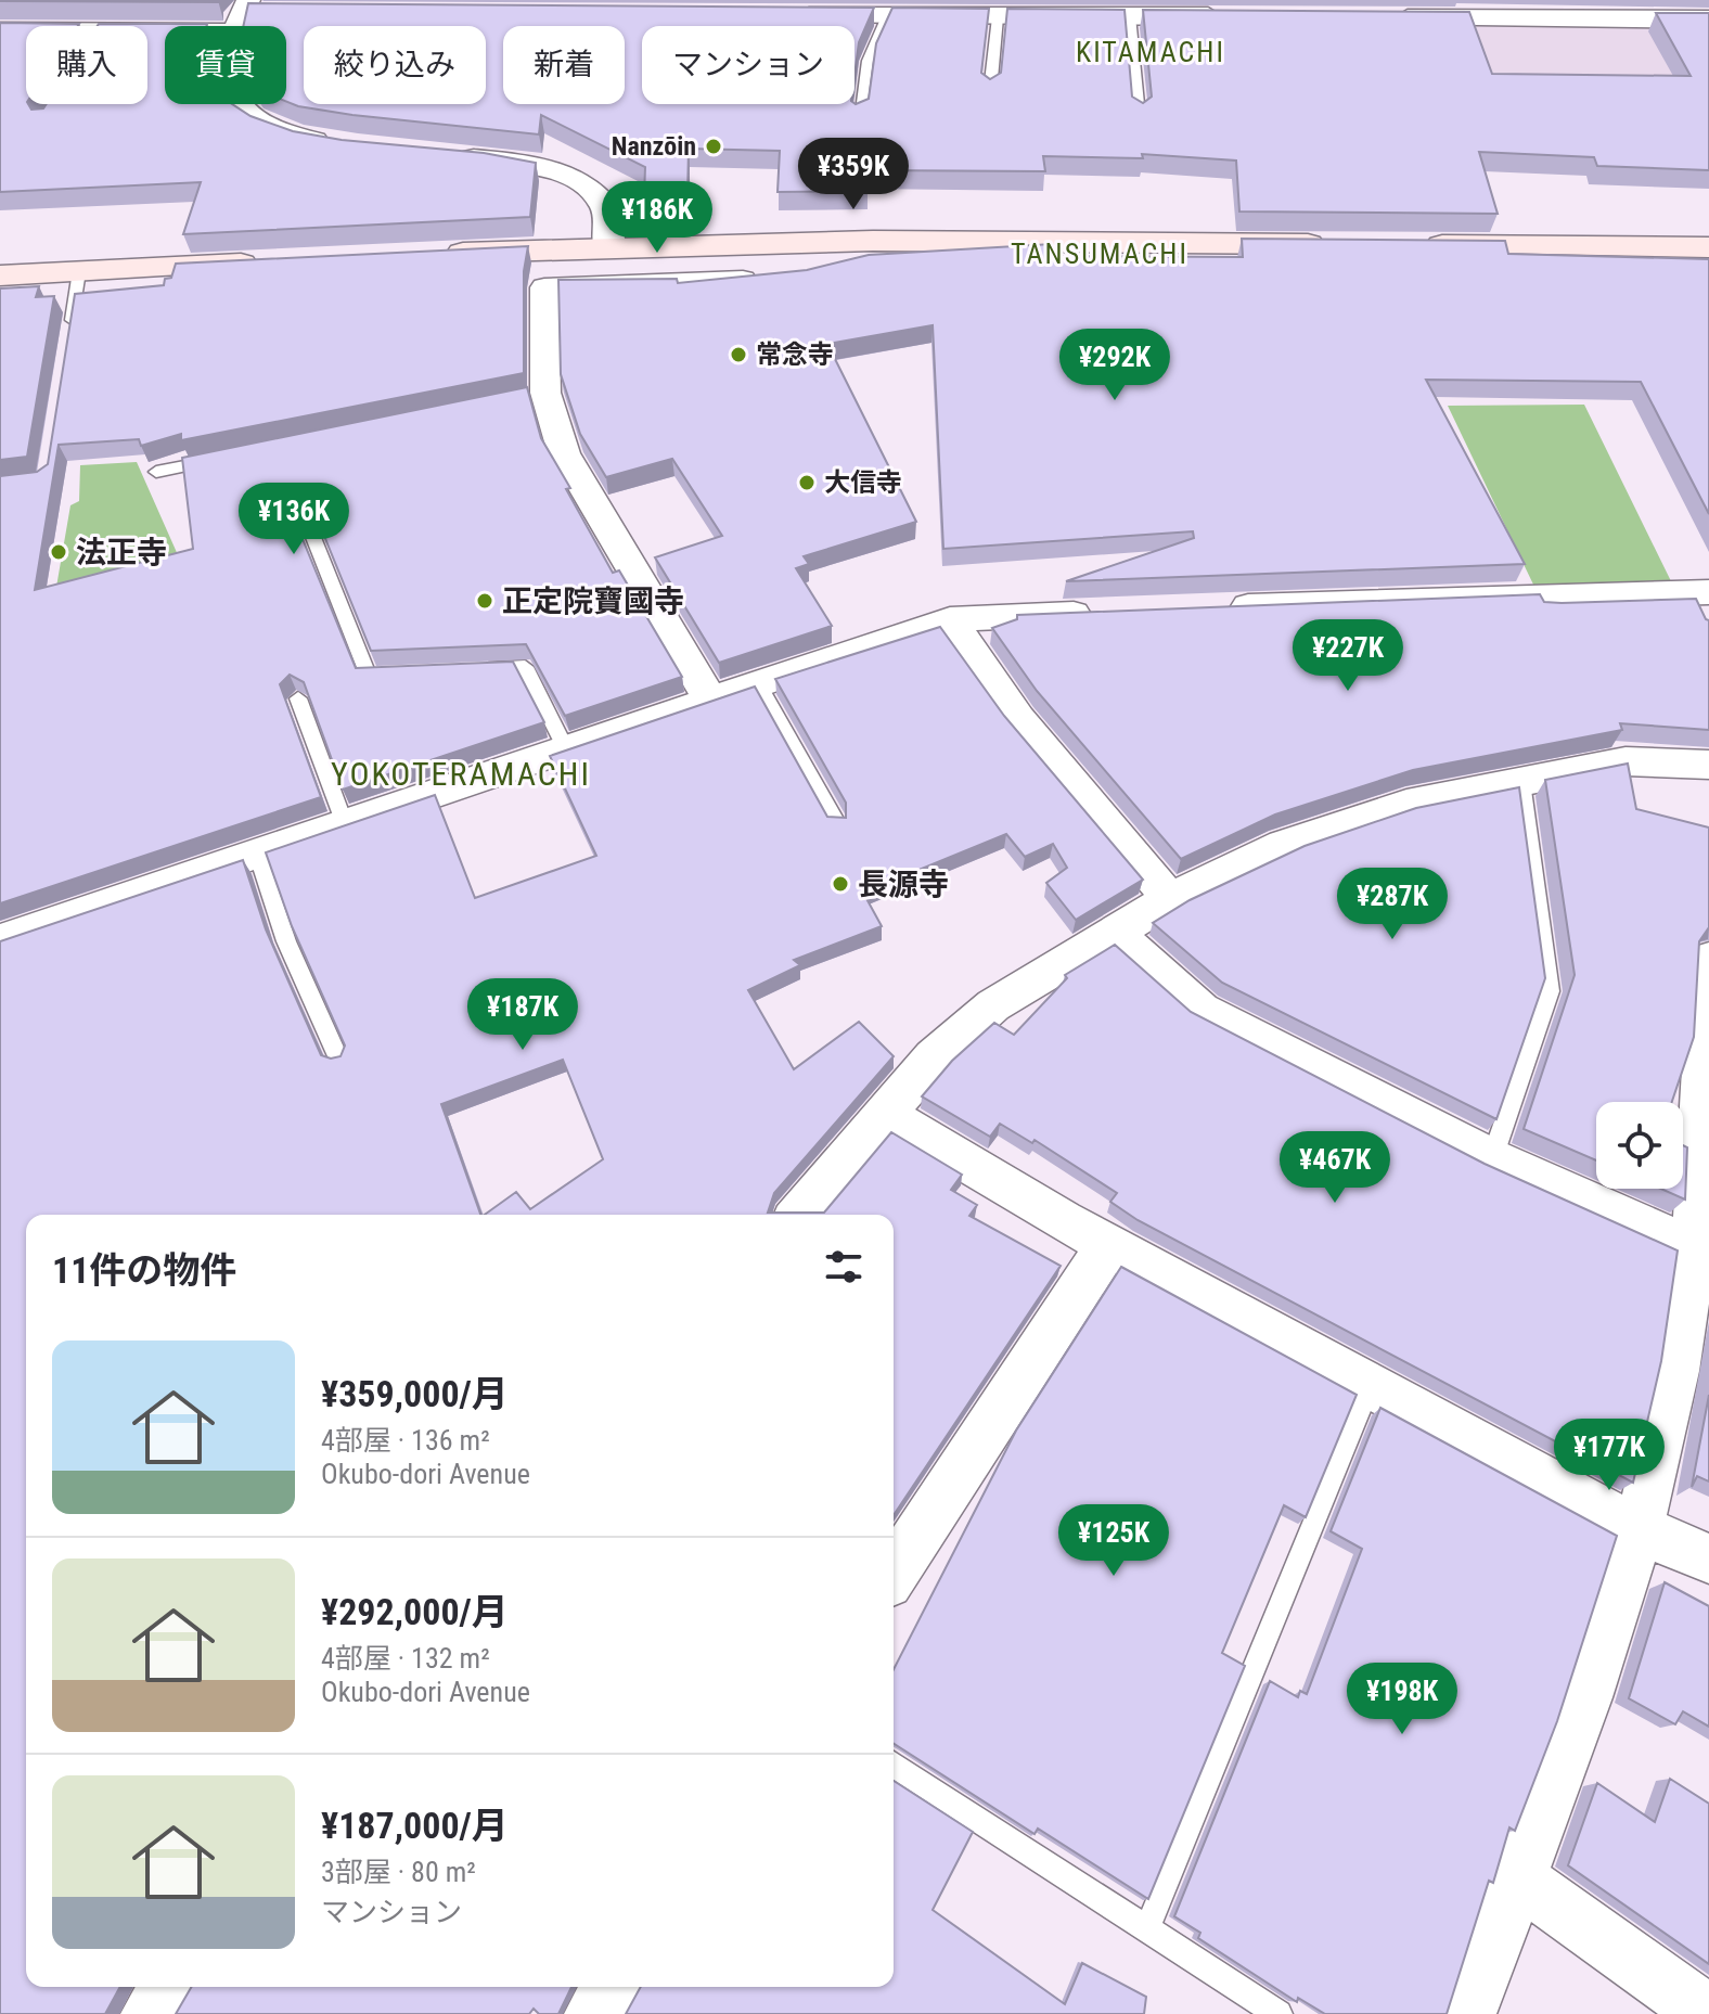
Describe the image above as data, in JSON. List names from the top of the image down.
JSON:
{
  "districts": ["KITAMACHI", "TANSUMACHI", "YOKOTERAMACHI"],
  "places": [
    "Nanzōin",
    "常念寺",
    "大信寺",
    "法正寺",
    "正定院寶國寺",
    "長源寺"
  ],
  "page": {
    "chip": [
      "購入",
      "賃貸",
      "絞り込み",
      "新着",
      "マンション"
    ],
    "price": [
      "¥359K",
      "¥186K",
      "¥292K",
      "¥136K",
      "¥227K",
      "¥287K",
      "¥187K",
      "¥467K",
      "¥177K",
      "¥125K",
      "¥198K"
    ],
    "heading": "11件の物件",
    "list": [
      {
        "name": "¥359,000/月",
        "note": "4部屋 · 136 m² · Okubo-dori Avenue"
      },
      {
        "name": "¥292,000/月",
        "note": "4部屋 · 132 m² · Okubo-dori Avenue"
      },
      {
        "name": "¥187,000/月",
        "note": "3部屋 · 80 m² · マンション"
      }
    ]
  }
}
